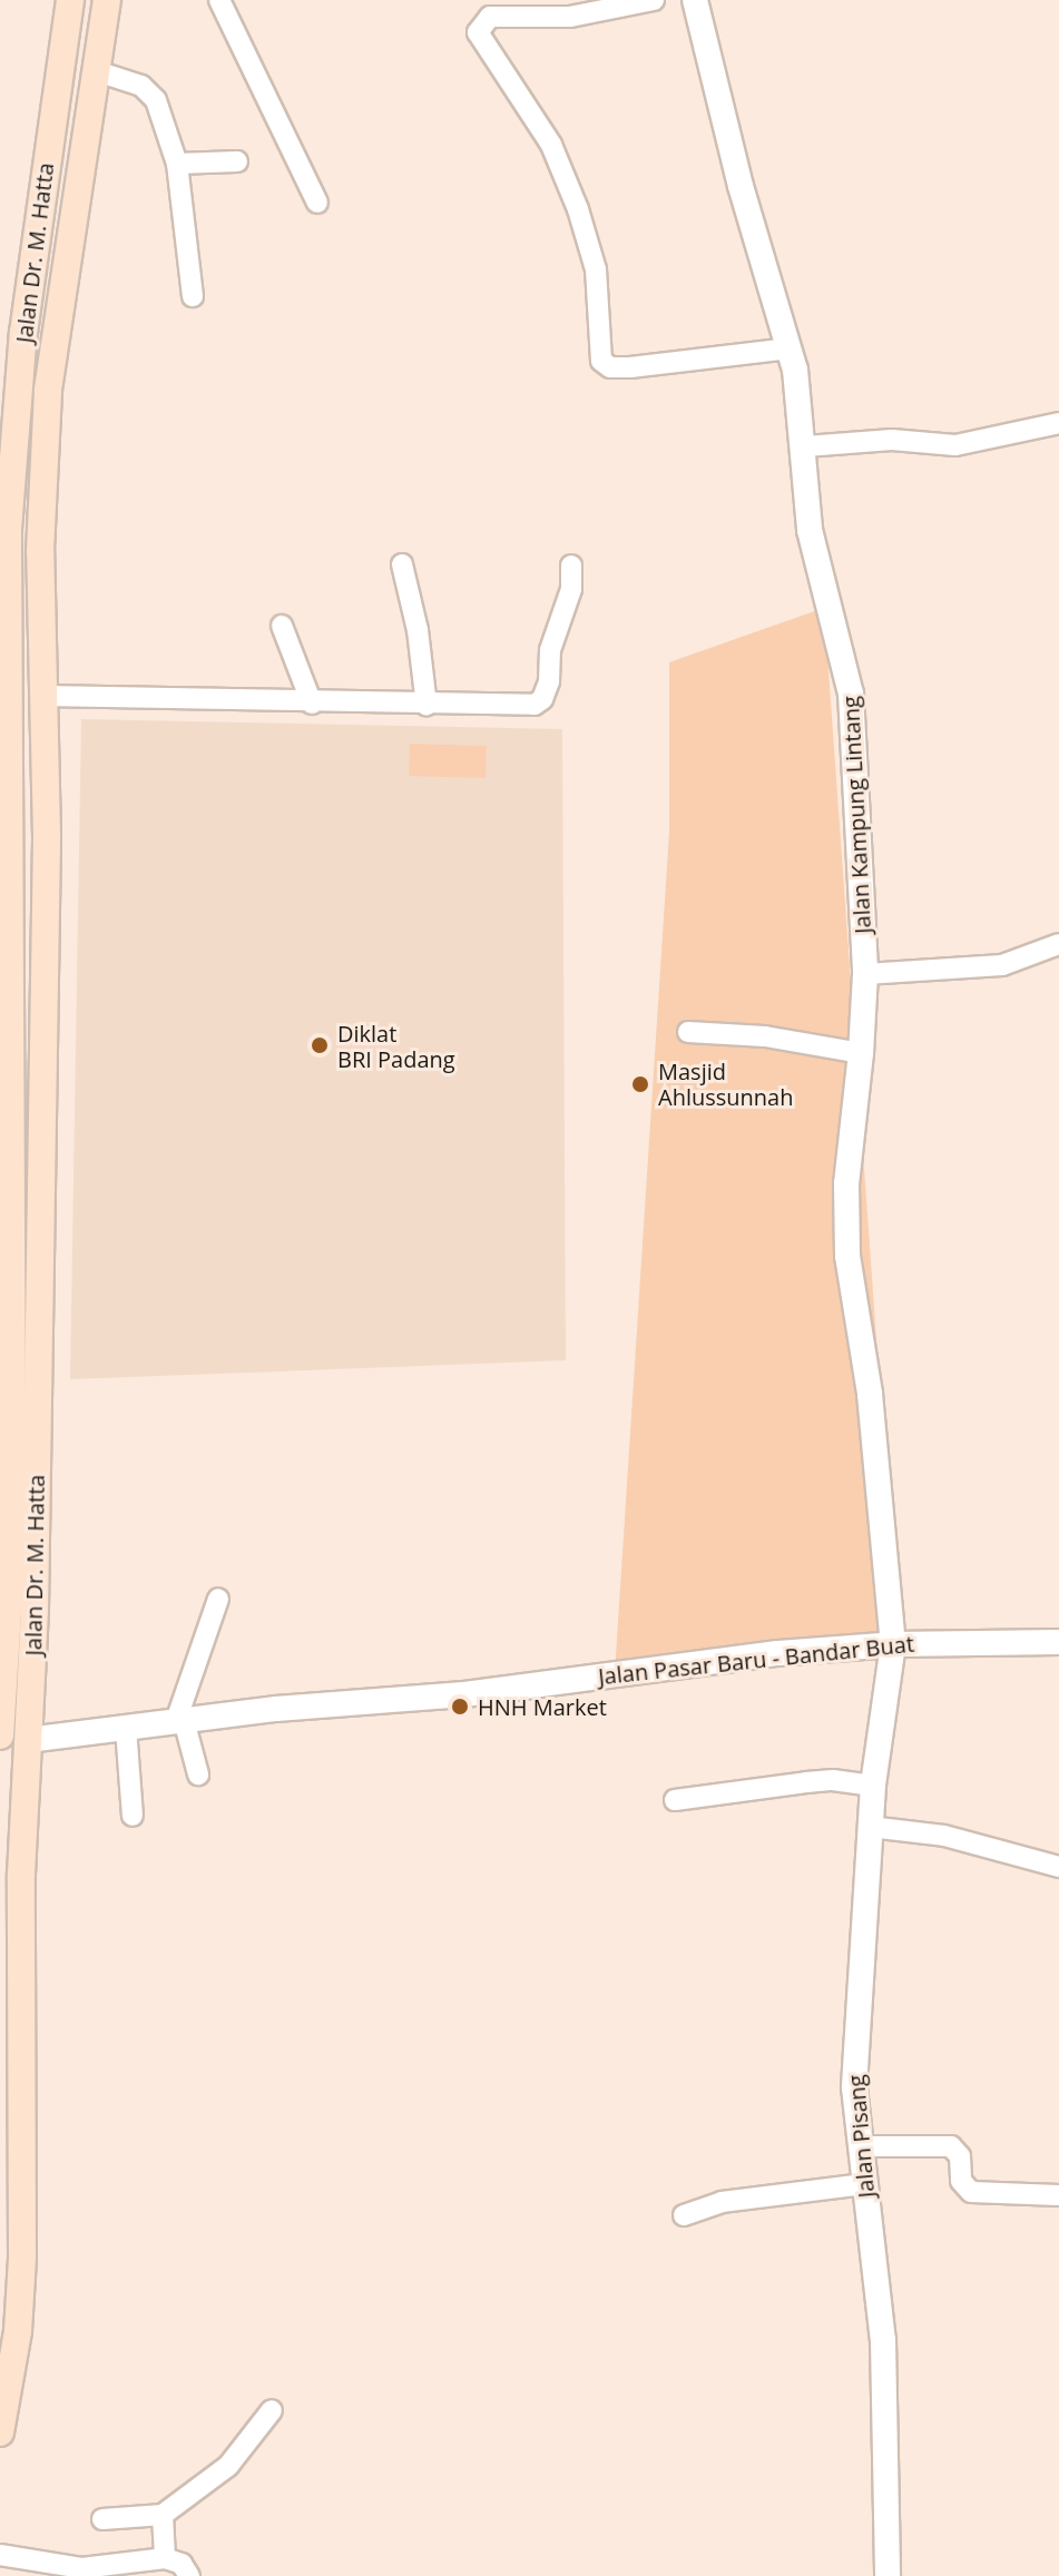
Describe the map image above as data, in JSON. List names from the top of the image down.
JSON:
{
  "streets": {
    "main road": ["Jalan Dr. M. Hatta"],
    "street": ["Jalan Kampung Lintang", "Jalan Pasar Baru - Bandar Buat", "Jalan Pisang"]
  },
  "crossings": [
    ["Jalan Dr. M. Hatta", "Jalan Pasar Baru - Bandar Buat"],
    ["Jalan Kampung Lintang", "Jalan Pasar Baru - Bandar Buat"],
    ["Jalan Kampung Lintang", "Jalan Pisang"],
    ["Jalan Pasar Baru - Bandar Buat", "Jalan Pisang"]
  ],
  "places": ["Diklat BRI Padang", "Masjid Ahlussunnah", "HNH Market"]
}
